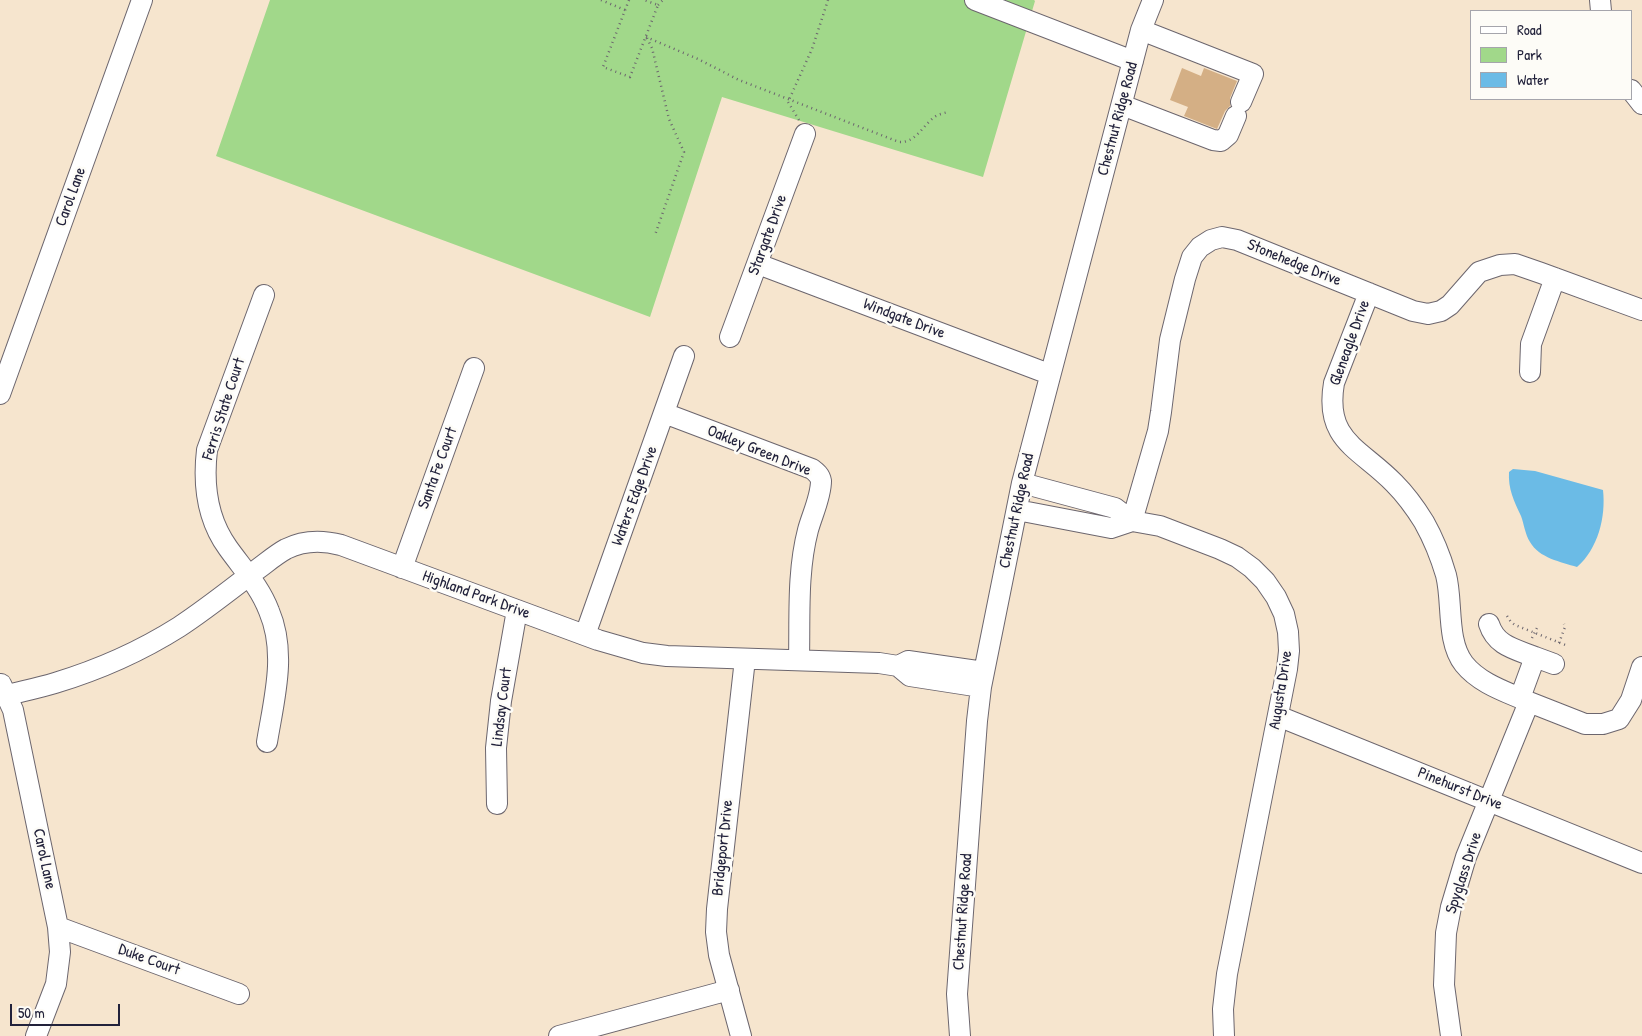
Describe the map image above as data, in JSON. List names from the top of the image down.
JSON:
{
  "streets": {
    "street": [
      "Chestnut Ridge Road",
      "Carol Lane",
      "Stargate Drive",
      "Stonehedge Drive",
      "Windgate Drive",
      "Gleneagle Drive",
      "Ferris State Court",
      "Oakley Green Drive",
      "Santa Fe Court",
      "Waters Edge Drive",
      "Highland Park Drive",
      "Augusta Drive",
      "Lindsay Court",
      "Pinehurst Drive",
      "Bridgeport Drive",
      "Spyglass Drive",
      "Duke Court"
    ]
  },
  "crossings": [
    ["Chestnut Ridge Road", "Windgate Drive"],
    ["Chestnut Ridge Road", "Highland Park Drive"],
    ["Chestnut Ridge Road", "Augusta Drive"],
    ["Carol Lane", "Highland Park Drive"],
    ["Carol Lane", "Duke Court"],
    ["Stargate Drive", "Windgate Drive"],
    ["Stonehedge Drive", "Gleneagle Drive"],
    ["Stonehedge Drive", "Augusta Drive"],
    ["Ferris State Court", "Highland Park Drive"],
    ["Oakley Green Drive", "Waters Edge Drive"],
    ["Oakley Green Drive", "Highland Park Drive"],
    ["Santa Fe Court", "Highland Park Drive"],
    ["Waters Edge Drive", "Highland Park Drive"],
    ["Highland Park Drive", "Lindsay Court"],
    ["Highland Park Drive", "Bridgeport Drive"],
    ["Augusta Drive", "Pinehurst Drive"],
    ["Pinehurst Drive", "Spyglass Drive"]
  ],
  "legend": ["Road", "Park", "Water"],
  "scale_bar": "50 m"
}
